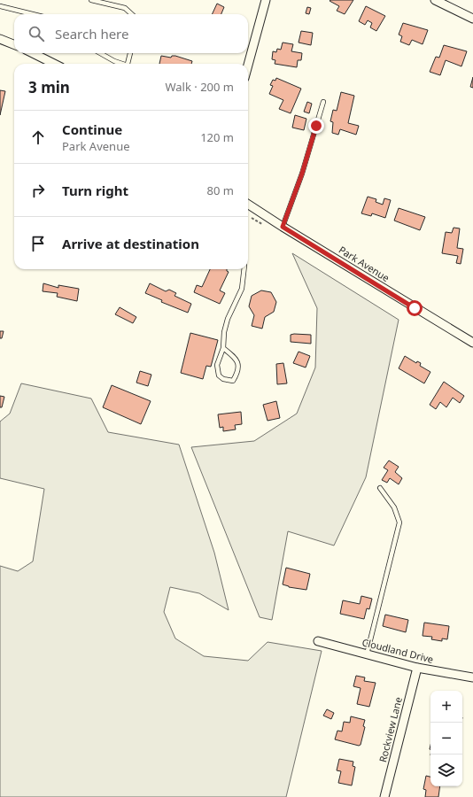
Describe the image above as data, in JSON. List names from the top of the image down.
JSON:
{
  "streets": {
    "street": ["Park Avenue", "Cloudland Drive", "Rockview Lane"]
  },
  "crossings": [
    ["Cloudland Drive", "Rockview Lane"]
  ],
  "page": {
    "search": "Search here",
    "heading": ["3 min", "Walk · 200 m"],
    "list": [
      ["Continue", "Park Avenue", "120 m"],
      ["Turn right", "80 m"],
      "Arrive at destination"
    ],
    "map_buttons": ["+", "−"]
  }
}
